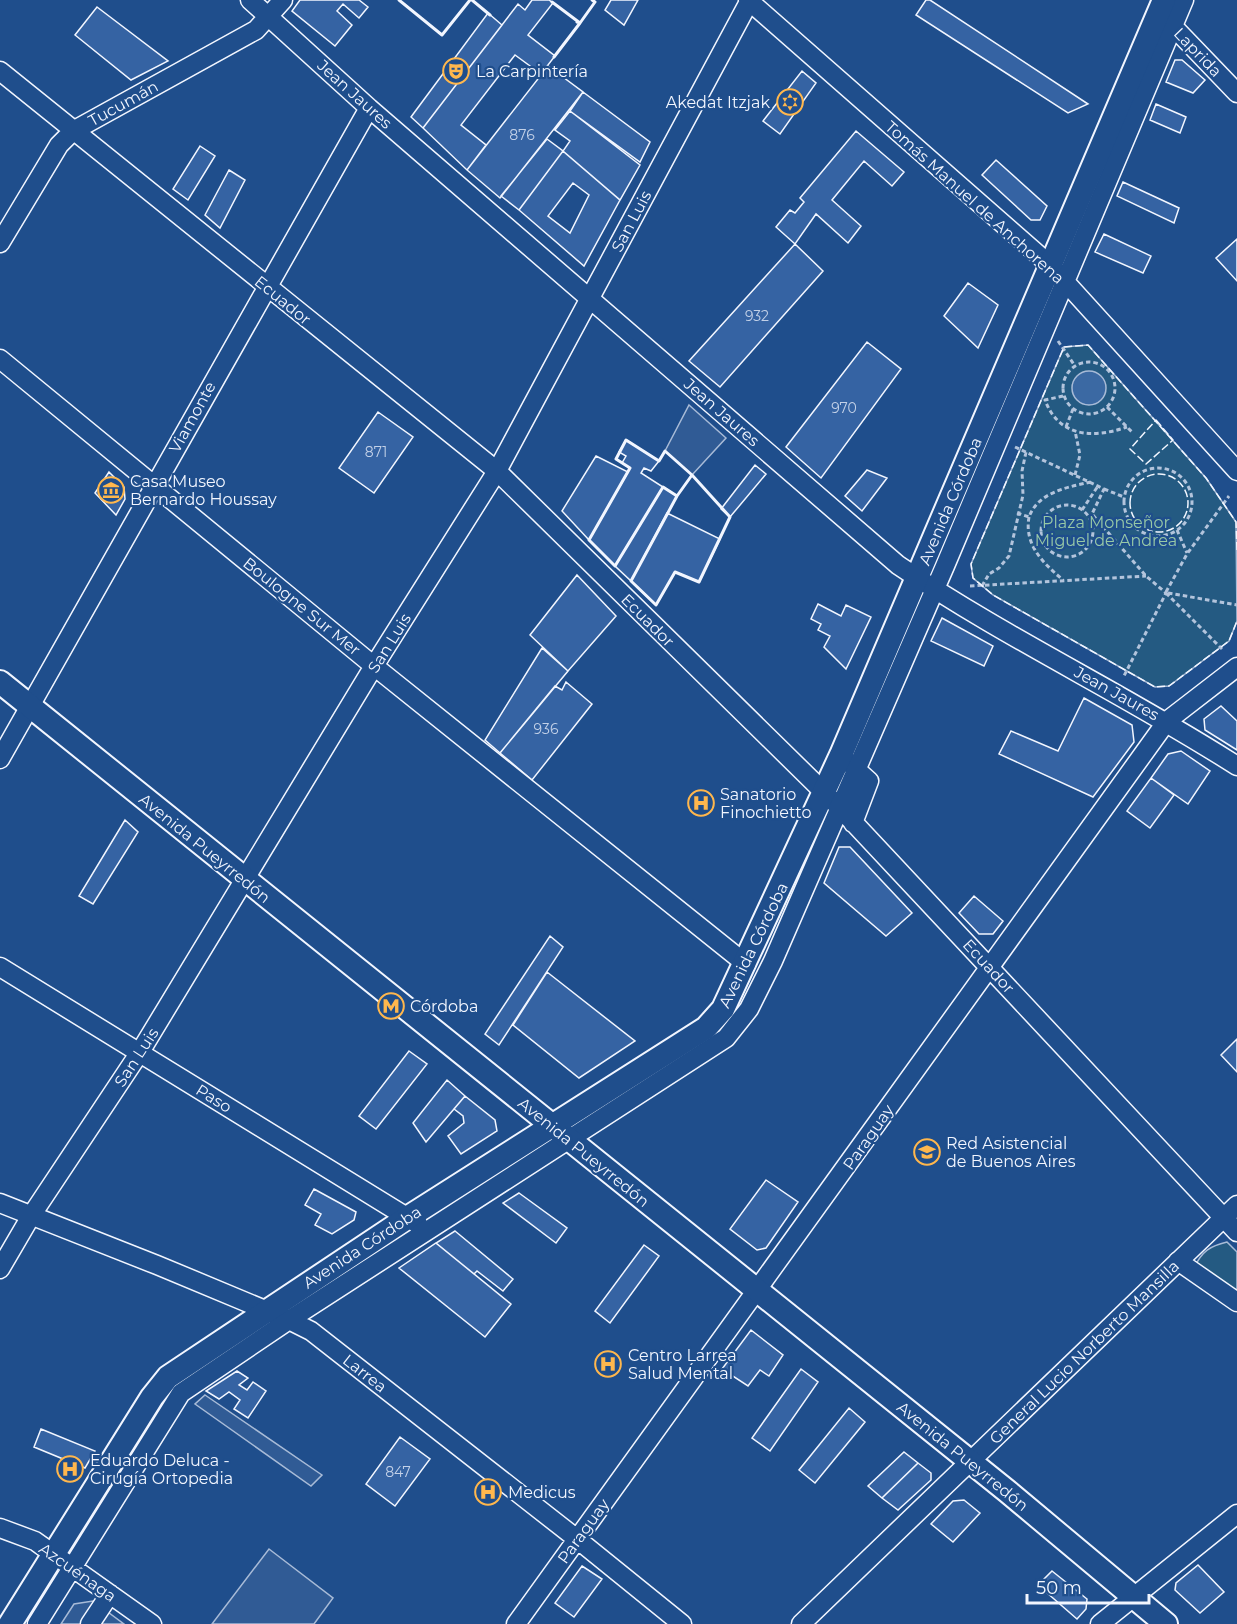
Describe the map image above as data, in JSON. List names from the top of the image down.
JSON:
{
  "streets": {
    "main road": ["Avenida Córdoba", "Avenida Pueyrredón"],
    "street": [
      "Laprida",
      "Jean Jaures",
      "Tucumán",
      "Tomás Manuel de Anchorena",
      "San Luis",
      "Ecuador",
      "Viamonte",
      "Boulogne Sur Mer",
      "Paso",
      "Paraguay",
      "General Lucio Norberto Mansilla",
      "Larrea",
      "Azcuénaga"
    ]
  },
  "crossings": [
    ["Laprida", "Avenida Córdoba"],
    ["Jean Jaures", "Tucumán"],
    ["Jean Jaures", "San Luis"],
    ["Jean Jaures", "Viamonte"],
    ["Jean Jaures", "Avenida Córdoba"],
    ["Jean Jaures", "Paraguay"],
    ["Tucumán", "Ecuador"],
    ["Tomás Manuel de Anchorena", "San Luis"],
    ["Tomás Manuel de Anchorena", "Avenida Córdoba"],
    ["San Luis", "Ecuador"],
    ["San Luis", "Boulogne Sur Mer"],
    ["San Luis", "Avenida Pueyrredón"],
    ["San Luis", "Paso"],
    ["San Luis", "Larrea"],
    ["Ecuador", "Viamonte"],
    ["Ecuador", "Avenida Córdoba"],
    ["Ecuador", "Paraguay"],
    ["Ecuador", "General Lucio Norberto Mansilla"],
    ["Viamonte", "Boulogne Sur Mer"],
    ["Viamonte", "Avenida Pueyrredón"],
    ["Avenida Córdoba", "Boulogne Sur Mer"],
    ["Avenida Córdoba", "Avenida Pueyrredón"],
    ["Avenida Córdoba", "Paso"],
    ["Avenida Córdoba", "Larrea"],
    ["Avenida Córdoba", "Azcuénaga"],
    ["Avenida Pueyrredón", "Paraguay"],
    ["Avenida Pueyrredón", "General Lucio Norberto Mansilla"],
    ["Paraguay", "Larrea"]
  ],
  "parks": ["Plaza Monseñor Miguel de Andrea"],
  "places": {
    "theatre": ["La Carpintería"],
    "synagogue": ["Akedat Itzjak"],
    "museum": ["Casa Museo Bernardo Houssay"],
    "hospital": [
      "Sanatorio Finochietto",
      "Centro Larrea Salud Mental",
      "Eduardo Deluca - Cirugía Ortopedia",
      "Medicus"
    ],
    "metro station": ["Córdoba"],
    "school or university": ["Red Asistencial de Buenos Aires"]
  },
  "house_numbers": [
    "876",
    "932",
    "970",
    "871",
    "936",
    "847"
  ],
  "scale_bar": "50 m"
}
